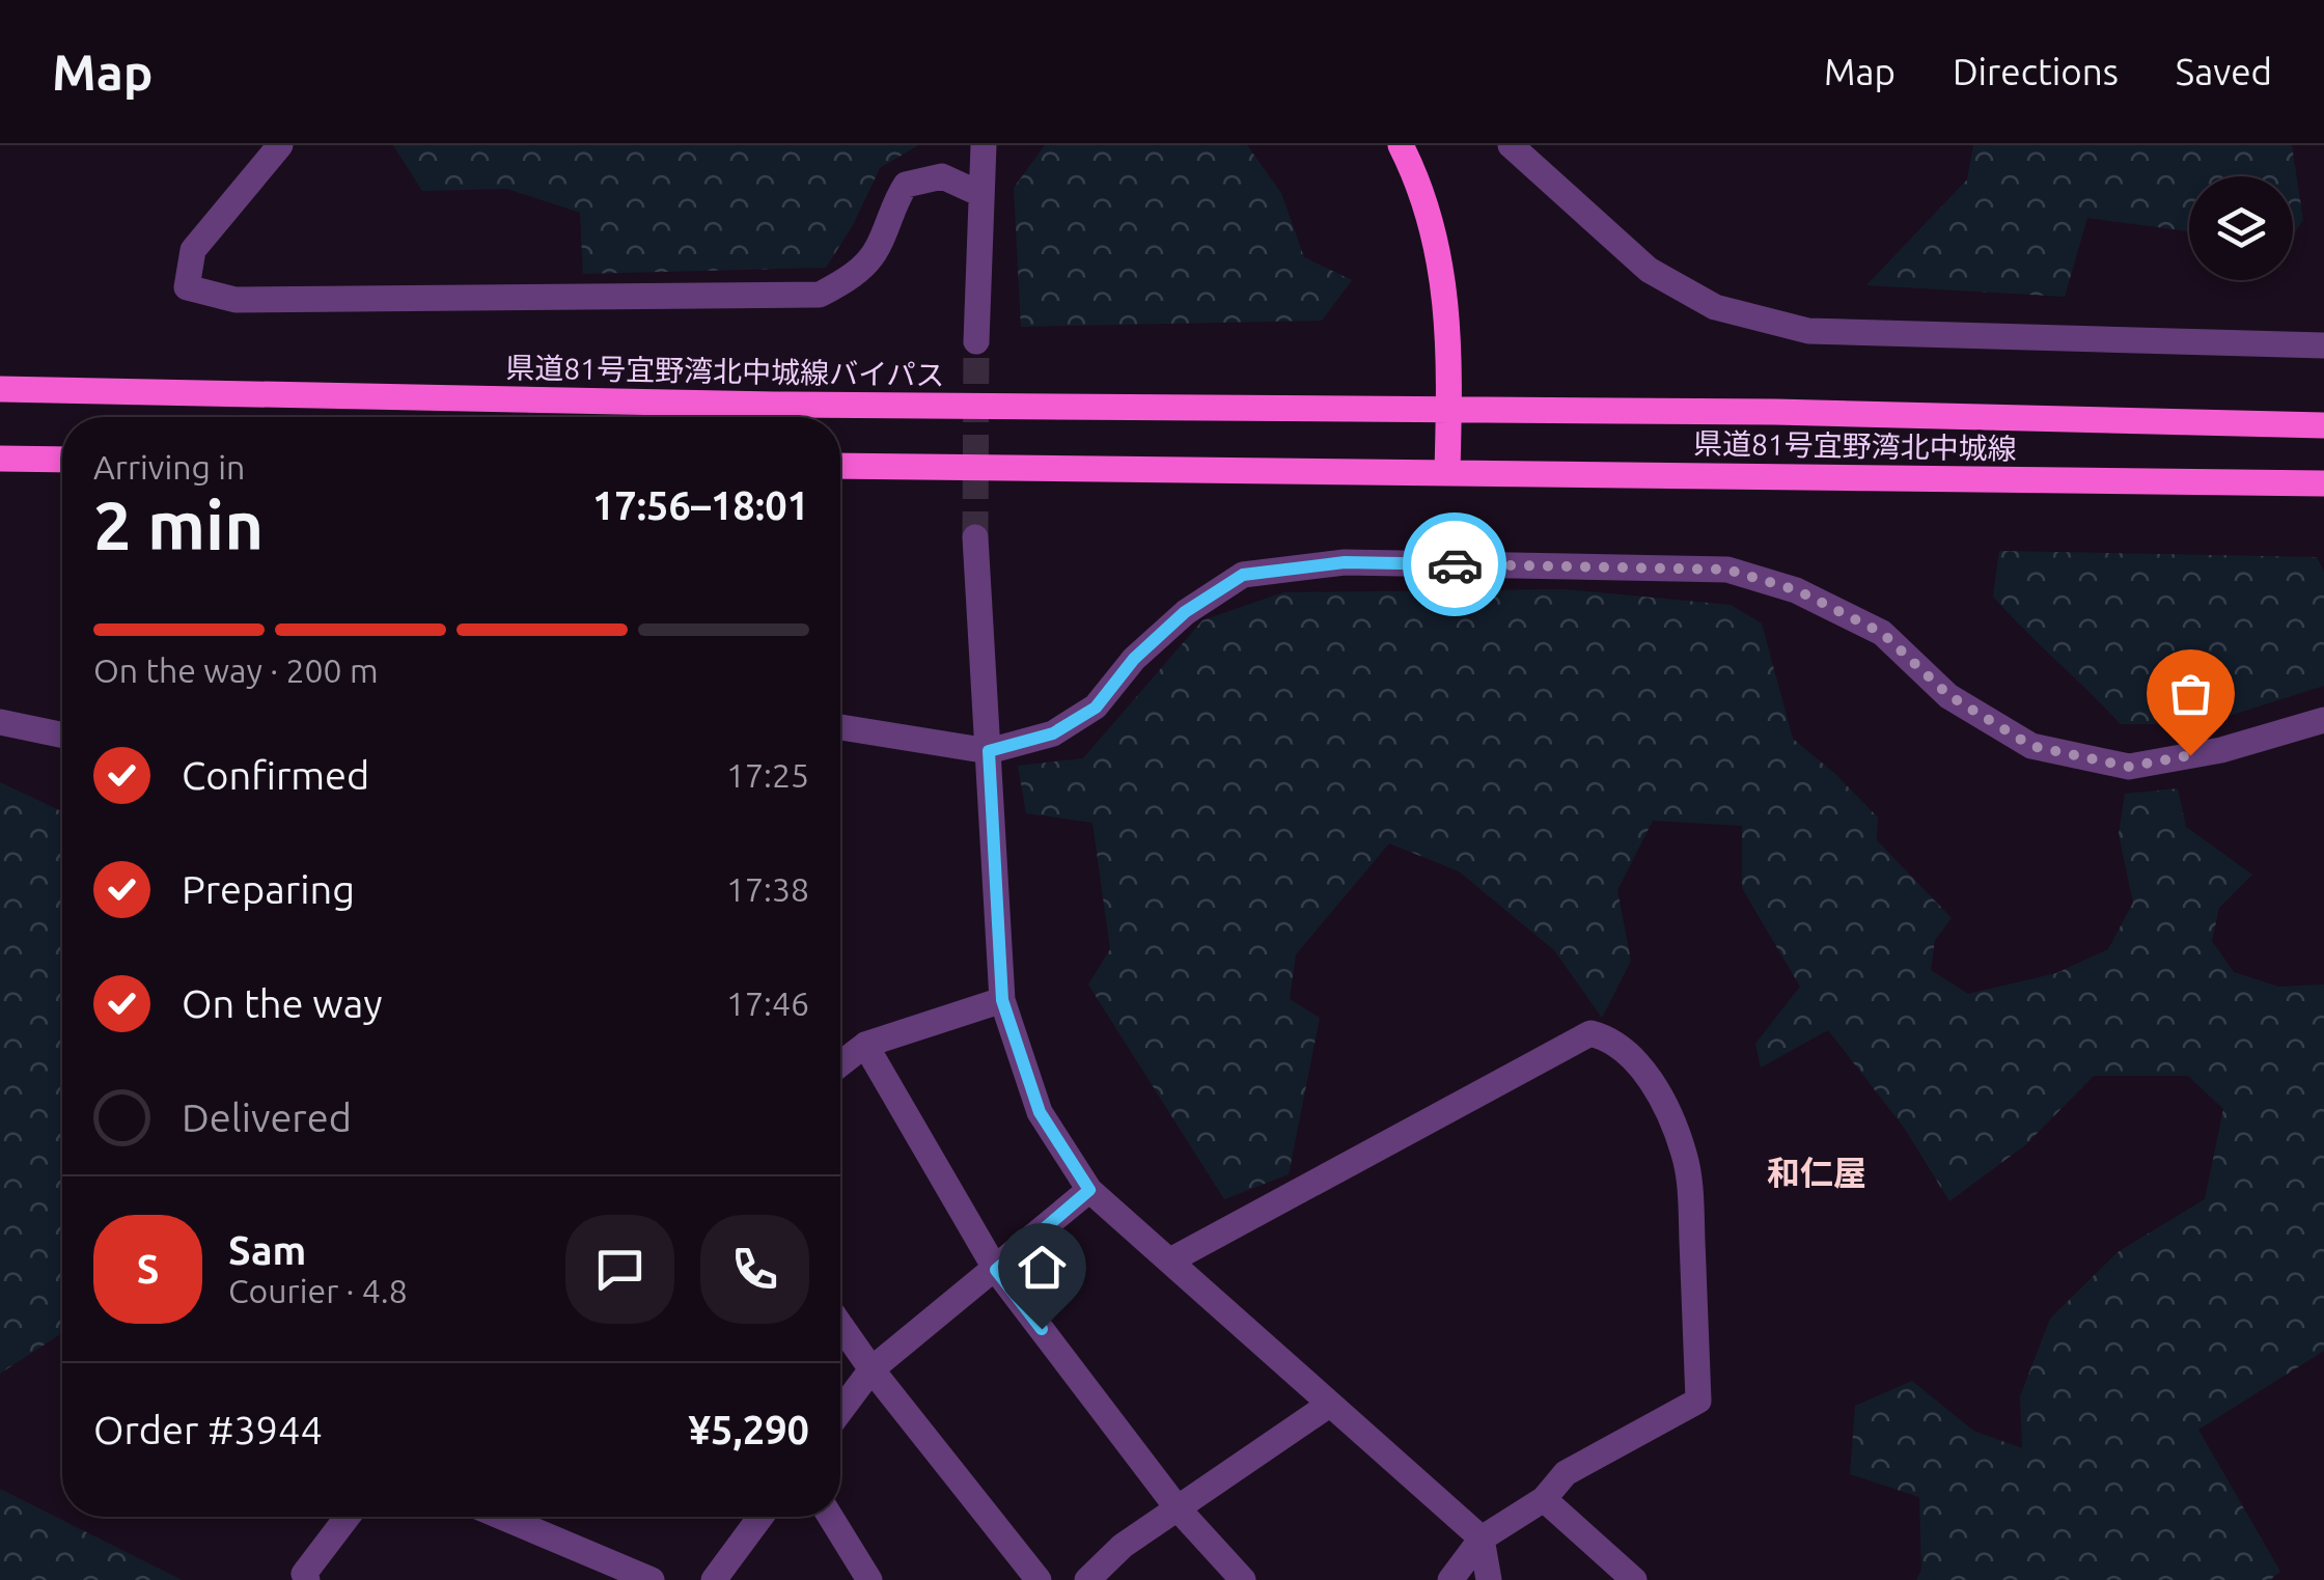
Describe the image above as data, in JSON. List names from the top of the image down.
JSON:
{
  "streets": {
    "main road": ["県道81号宜野湾北中城線バイパス", "県道81号宜野湾北中城線"]
  },
  "crossings": [
    ["県道81号宜野湾北中城線バイパス", "県道81号宜野湾北中城線"]
  ],
  "districts": ["和仁屋"],
  "page": {
    "header": "Map",
    "nav": ["Map", "Directions", "Saved"],
    "heading": ["2 min", "Arriving in", "17:56–18:01"],
    "panel": [
      "Sam",
      "Courier · 4.8",
      "Order #3944",
      "¥5,290"
    ],
    "bar": "On the way · 200 m",
    "list": [
      ["Confirmed", "17:25"],
      ["Preparing", "17:38"],
      ["On the way", "17:46"],
      "Delivered"
    ],
    "round": "S"
  }
}
